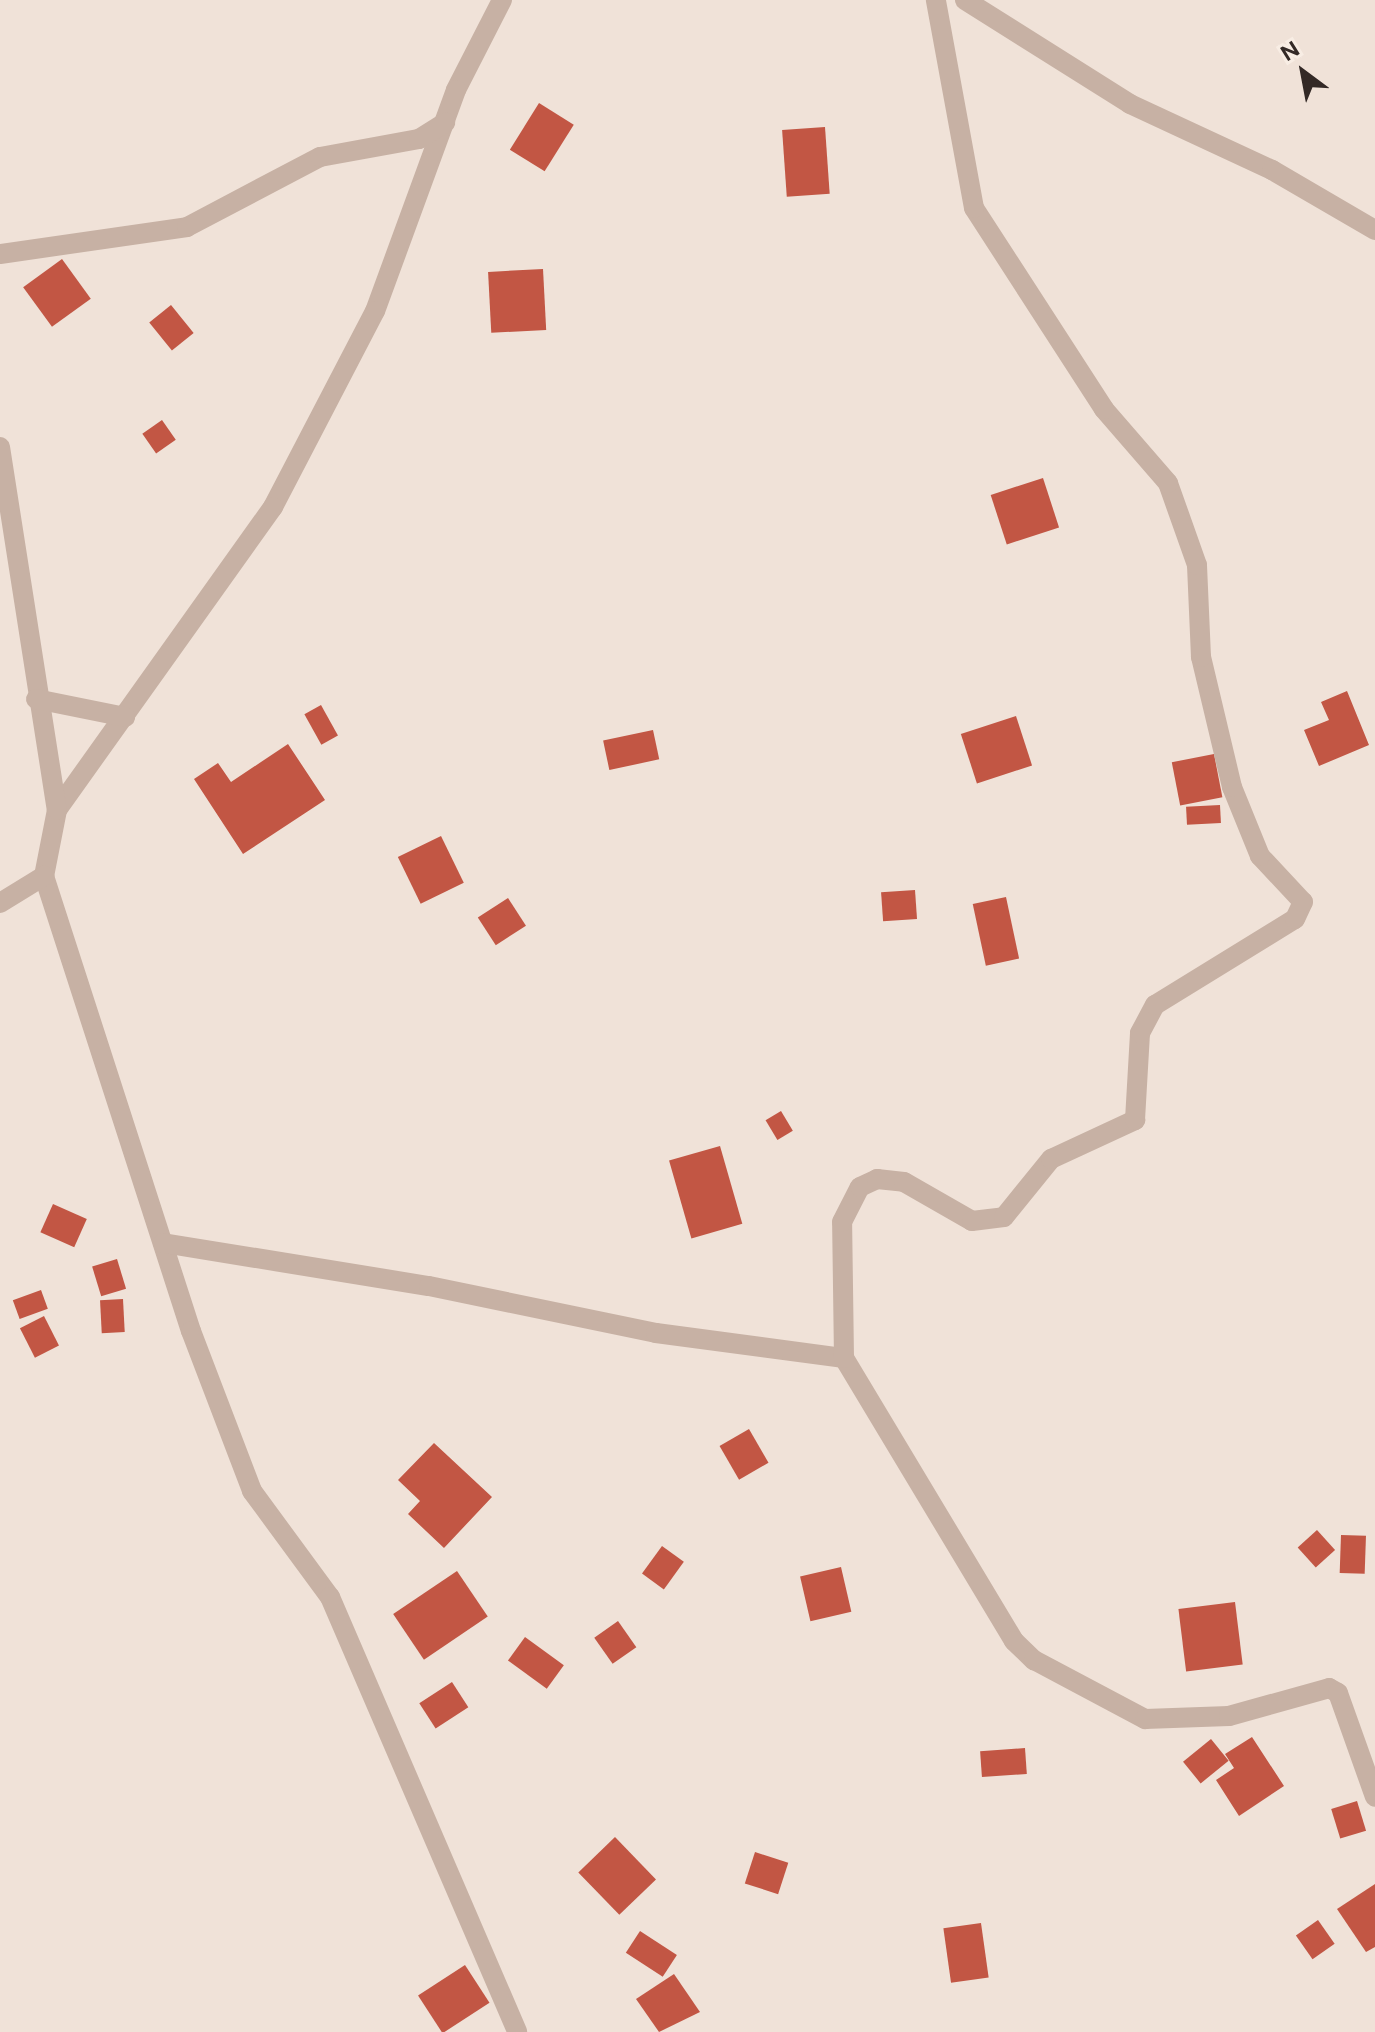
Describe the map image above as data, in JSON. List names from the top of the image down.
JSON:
{
  "north": "top left"
}
